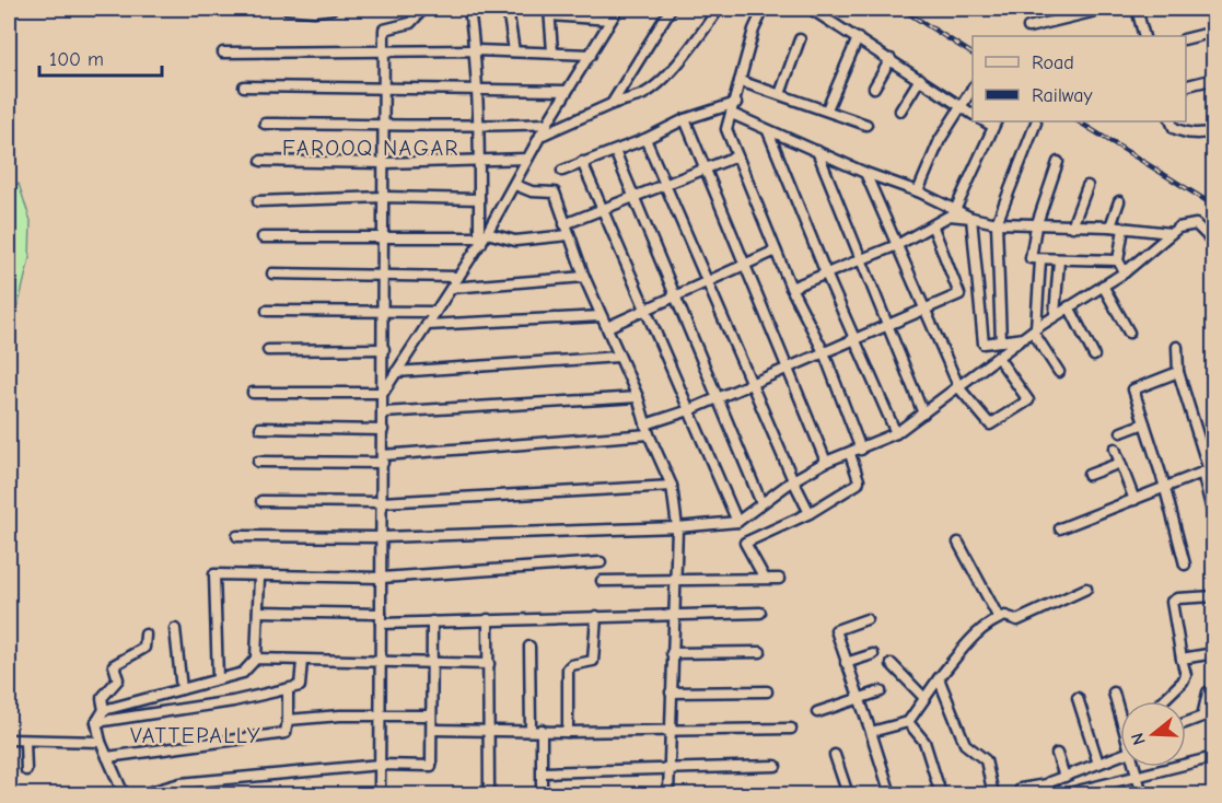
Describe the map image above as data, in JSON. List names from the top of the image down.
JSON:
{
  "districts": ["FAROOQ NAGAR", "VATTEPALLY"],
  "legend": ["Road", "Railway"],
  "scale_bar": "100 m",
  "north": "left"
}
